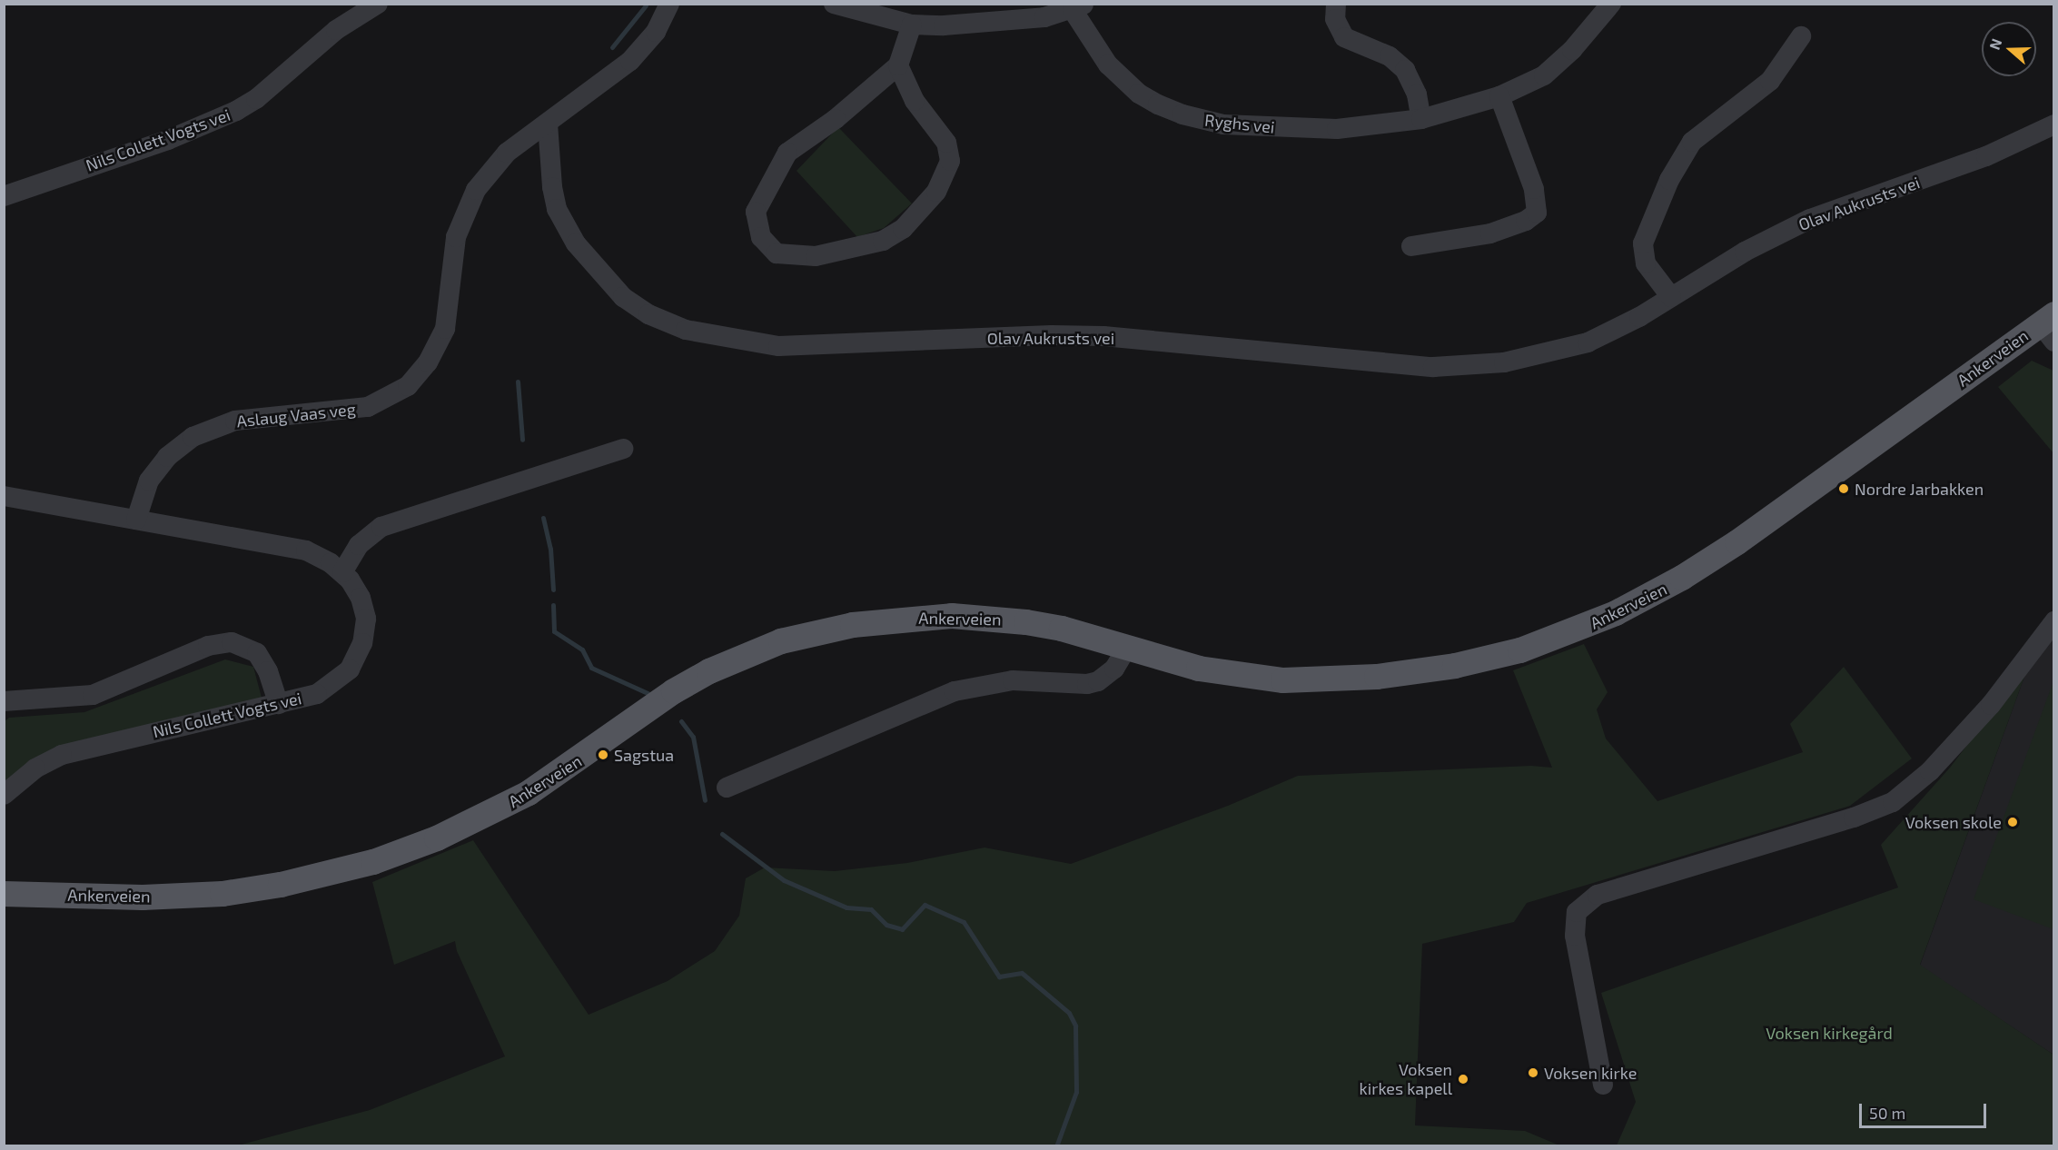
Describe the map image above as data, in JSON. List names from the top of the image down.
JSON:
{
  "streets": {
    "main road": ["Ankerveien"],
    "street": [
      "Ryghs vei",
      "Nils Collett Vogts vei",
      "Olav Aukrusts vei",
      "Aslaug Vaas veg"
    ]
  },
  "crossings": [
    ["Nils Collett Vogts vei", "Aslaug Vaas veg"],
    ["Olav Aukrusts vei", "Aslaug Vaas veg"]
  ],
  "parks": ["Voksen kirkegård"],
  "places": [
    "Nordre Jarbakken",
    "Sagstua",
    "Voksen skole",
    "Voksen kirke",
    "Voksen kirkes kapell"
  ],
  "scale_bar": "50 m",
  "north": "left"
}
